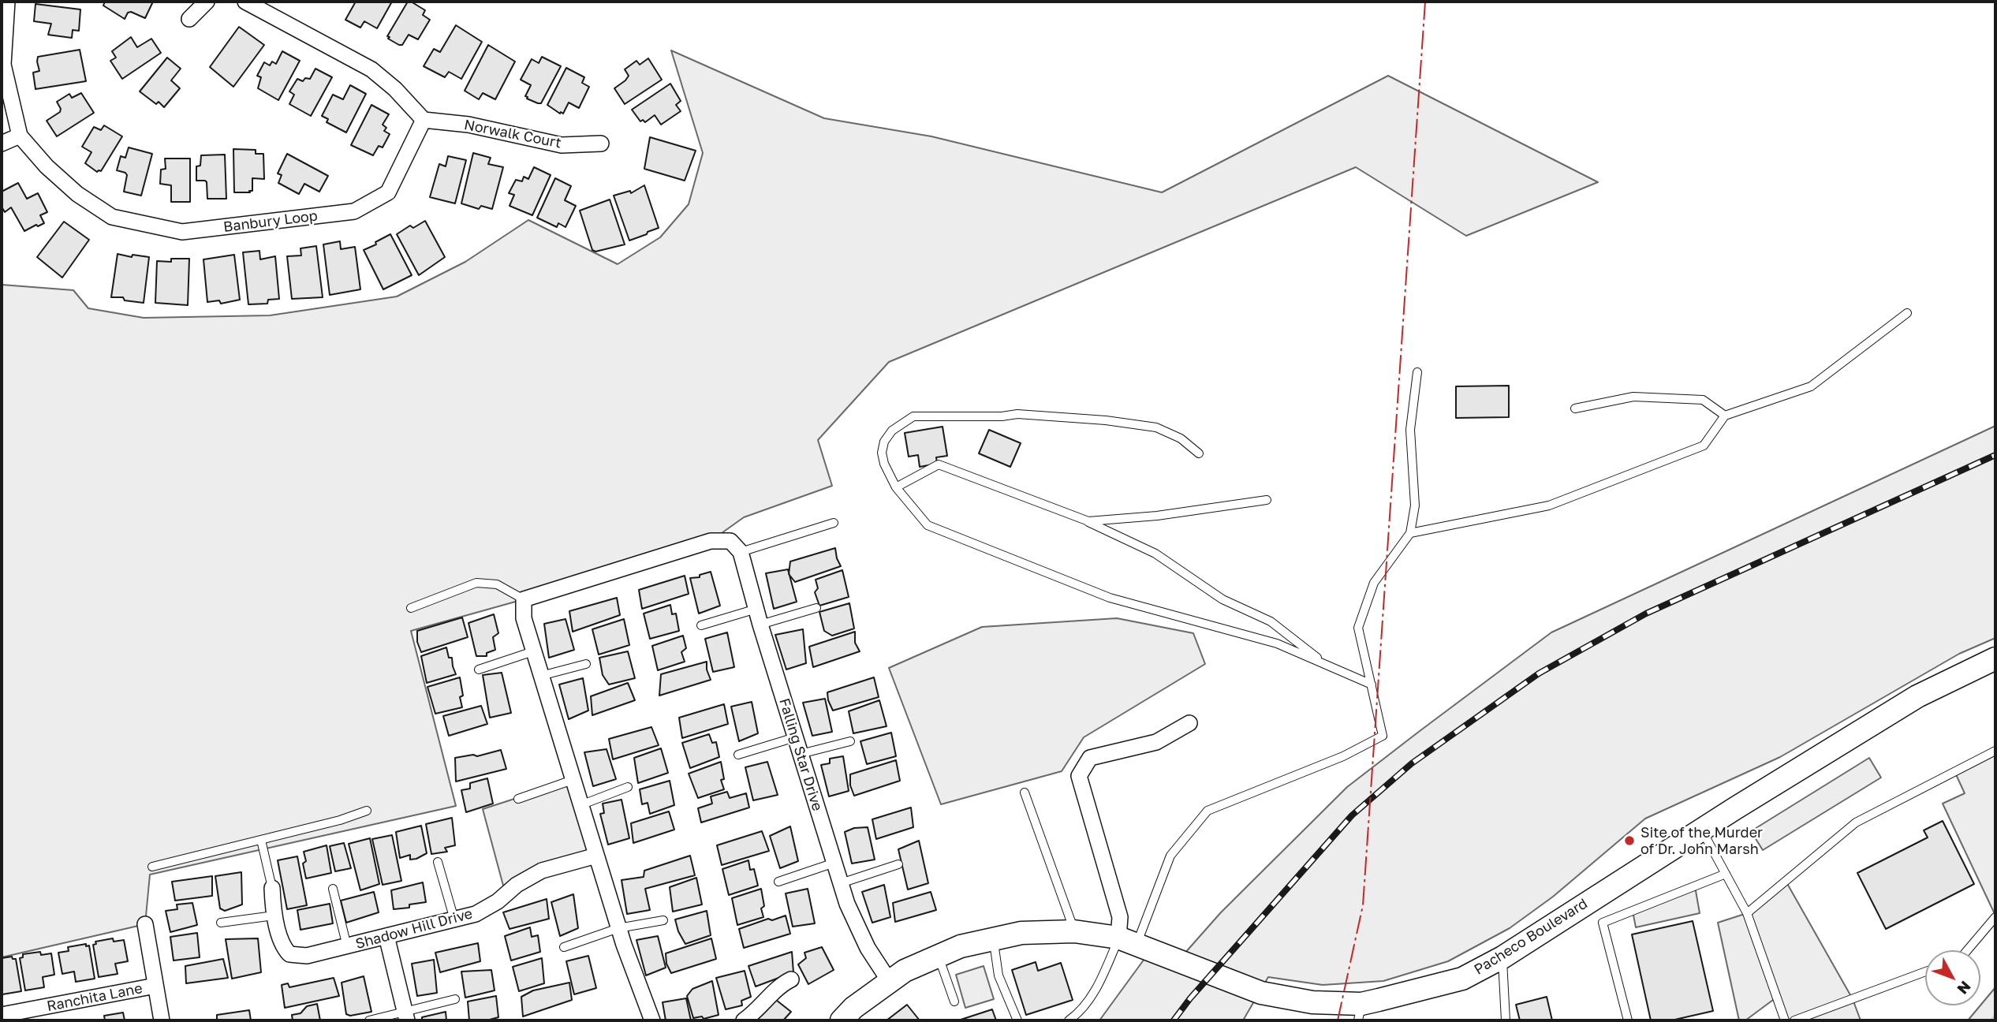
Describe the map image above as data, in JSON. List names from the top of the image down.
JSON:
{
  "streets": {
    "main road": ["Pacheco Boulevard"],
    "street": [
      "Norwalk Court",
      "Banbury Loop",
      "Falling Star Drive",
      "Shadow Hill Drive",
      "Ranchita Lane"
    ]
  },
  "crossings": [
    ["Norwalk Court", "Banbury Loop"],
    ["Falling Star Drive", "Pacheco Boulevard"]
  ],
  "places": ["Site of the Murder of Dr. John Marsh"],
  "north": "bottom right"
}
